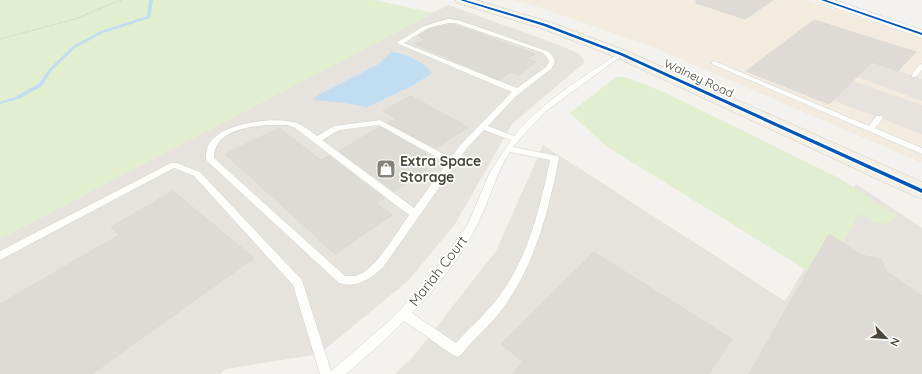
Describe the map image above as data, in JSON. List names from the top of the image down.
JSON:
{
  "streets": {
    "main road": ["Walney Road"],
    "lane": ["Mariah Court"]
  },
  "crossings": [
    ["Walney Road", "Mariah Court"]
  ],
  "places": {
    "shop": ["Extra Space Storage"]
  },
  "north": "bottom right"
}
